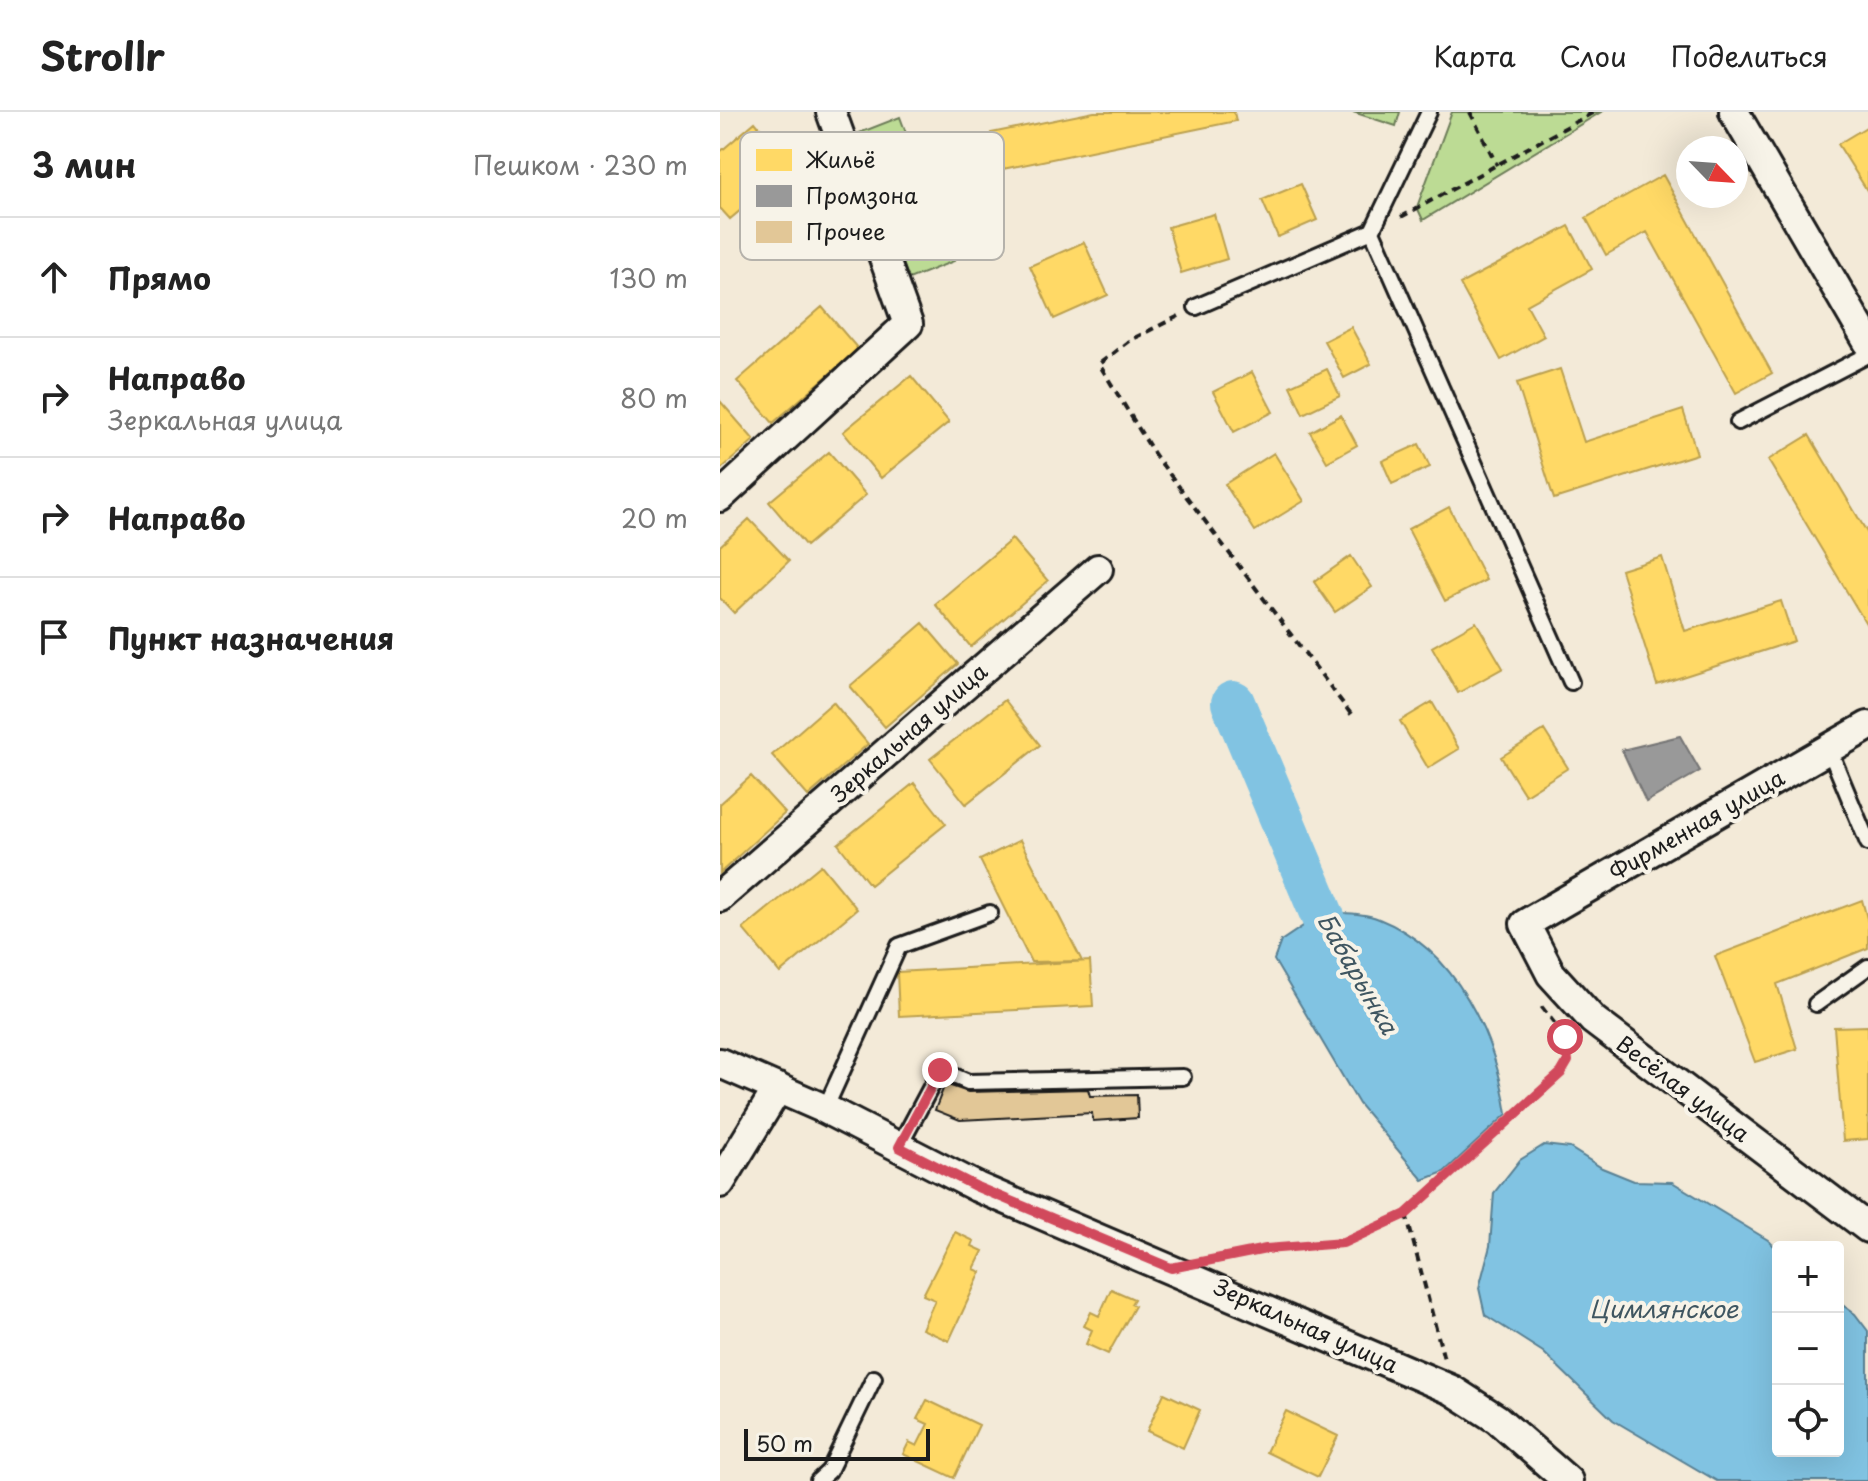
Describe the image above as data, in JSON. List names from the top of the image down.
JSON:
{
  "streets": {
    "street": ["Зеркальная улица", "Фирменная улица", "Весёлая улица"]
  },
  "crossings": [
    ["Фирменная улица", "Весёлая улица"]
  ],
  "water": ["Бабарынка", "Цимлянское"],
  "legend": ["Жильё", "Промзона", "Прочее"],
  "scale_bar": "50 m",
  "north": "bottom right",
  "page": {
    "header": "Strollr",
    "nav": ["Карта", "Слои", "Поделиться"],
    "heading": ["3 мин", "Пешком · 230 m"],
    "list": [
      ["Прямо", "130 m"],
      ["Направо", "Зеркальная улица", "80 m"],
      ["Направо", "20 m"],
      "Пункт назначения"
    ],
    "map_buttons": ["+", "−"],
    "scale": "50 m"
  }
}
